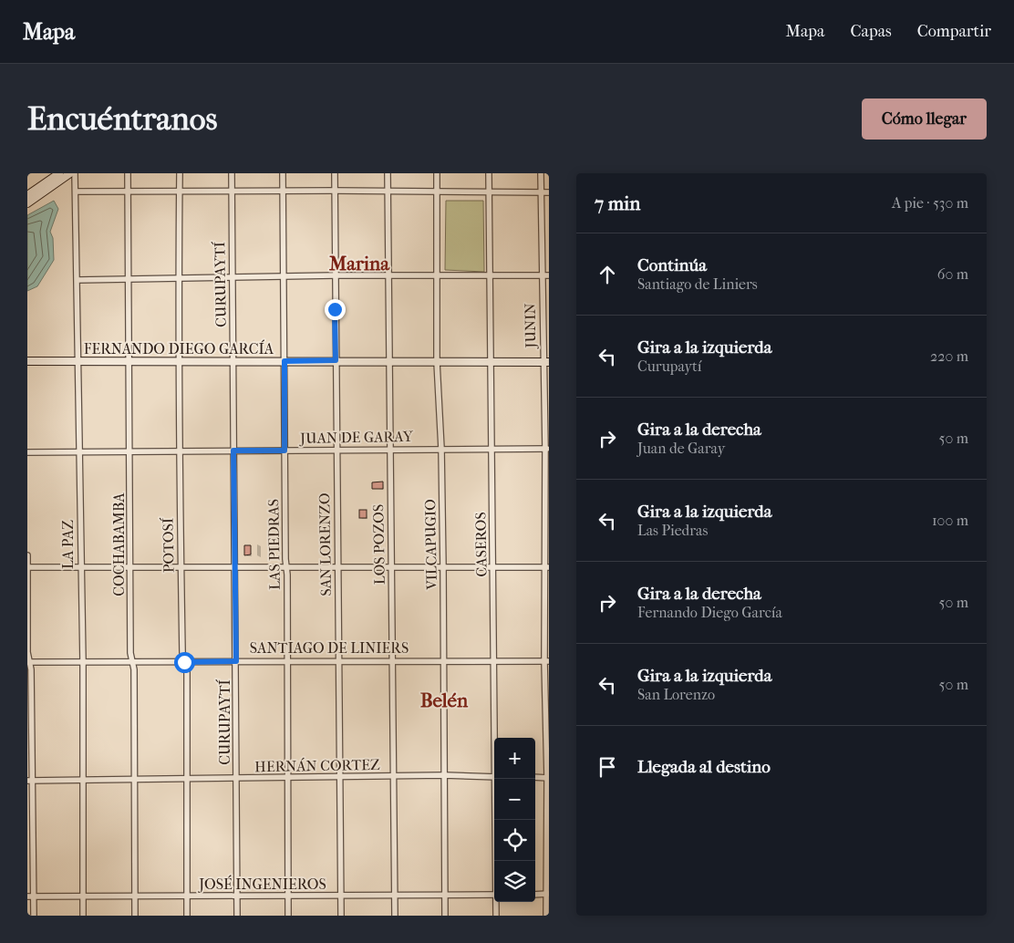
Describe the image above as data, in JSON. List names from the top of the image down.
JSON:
{
  "streets": {
    "main road": ["FERNANDO DIEGO GARCÍA"],
    "street": [
      "CURUPAYTÍ",
      "JUNIN",
      "JUAN DE GARAY",
      "LA PAZ",
      "COCHABAMBA",
      "LAS PIEDRAS",
      "SAN LORENZO",
      "LOS POZOS",
      "VILCAPUGIO",
      "CASEROS",
      "POTOSÍ",
      "SANTIAGO DE LINIERS",
      "HERNÁN CORTEZ",
      "JOSÉ INGENIEROS"
    ]
  },
  "crossings": [
    ["CURUPAYTÍ", "FERNANDO DIEGO GARCÍA"],
    ["CURUPAYTÍ", "JUAN DE GARAY"],
    ["CURUPAYTÍ", "SANTIAGO DE LINIERS"],
    ["CURUPAYTÍ", "HERNÁN CORTEZ"],
    ["CURUPAYTÍ", "JOSÉ INGENIEROS"],
    ["JUNIN", "FERNANDO DIEGO GARCÍA"],
    ["JUNIN", "JUAN DE GARAY"],
    ["JUNIN", "SANTIAGO DE LINIERS"],
    ["FERNANDO DIEGO GARCÍA", "LA PAZ"],
    ["FERNANDO DIEGO GARCÍA", "COCHABAMBA"],
    ["FERNANDO DIEGO GARCÍA", "LAS PIEDRAS"],
    ["FERNANDO DIEGO GARCÍA", "SAN LORENZO"],
    ["FERNANDO DIEGO GARCÍA", "LOS POZOS"],
    ["FERNANDO DIEGO GARCÍA", "VILCAPUGIO"],
    ["FERNANDO DIEGO GARCÍA", "CASEROS"],
    ["FERNANDO DIEGO GARCÍA", "POTOSÍ"],
    ["JUAN DE GARAY", "LA PAZ"],
    ["JUAN DE GARAY", "COCHABAMBA"],
    ["JUAN DE GARAY", "LAS PIEDRAS"],
    ["JUAN DE GARAY", "SAN LORENZO"],
    ["JUAN DE GARAY", "LOS POZOS"],
    ["JUAN DE GARAY", "VILCAPUGIO"],
    ["JUAN DE GARAY", "CASEROS"],
    ["JUAN DE GARAY", "POTOSÍ"],
    ["LA PAZ", "SANTIAGO DE LINIERS"],
    ["LA PAZ", "HERNÁN CORTEZ"],
    ["LA PAZ", "JOSÉ INGENIEROS"],
    ["COCHABAMBA", "SANTIAGO DE LINIERS"],
    ["COCHABAMBA", "HERNÁN CORTEZ"],
    ["COCHABAMBA", "JOSÉ INGENIEROS"],
    ["LAS PIEDRAS", "SANTIAGO DE LINIERS"],
    ["LAS PIEDRAS", "HERNÁN CORTEZ"],
    ["LAS PIEDRAS", "JOSÉ INGENIEROS"],
    ["SAN LORENZO", "SANTIAGO DE LINIERS"],
    ["SAN LORENZO", "HERNÁN CORTEZ"],
    ["SAN LORENZO", "JOSÉ INGENIEROS"],
    ["LOS POZOS", "SANTIAGO DE LINIERS"],
    ["LOS POZOS", "HERNÁN CORTEZ"],
    ["LOS POZOS", "JOSÉ INGENIEROS"],
    ["VILCAPUGIO", "SANTIAGO DE LINIERS"],
    ["VILCAPUGIO", "HERNÁN CORTEZ"],
    ["VILCAPUGIO", "JOSÉ INGENIEROS"],
    ["CASEROS", "SANTIAGO DE LINIERS"],
    ["POTOSÍ", "SANTIAGO DE LINIERS"],
    ["POTOSÍ", "HERNÁN CORTEZ"],
    ["POTOSÍ", "JOSÉ INGENIEROS"]
  ],
  "districts": ["Marina", "Belén"],
  "page": {
    "header": "Mapa",
    "nav": ["Mapa", "Capas", "Compartir"],
    "buttons": "Cómo llegar",
    "title": "Encuéntranos",
    "heading": ["7 min", "A pie · 530 m"],
    "list": [
      ["Continúa", "Santiago de Liniers", "60 m"],
      ["Gira a la izquierda", "Curupaytí", "220 m"],
      ["Gira a la derecha", "Juan de Garay", "50 m"],
      ["Gira a la izquierda", "Las Piedras", "100 m"],
      ["Gira a la derecha", "Fernando Diego García", "50 m"],
      ["Gira a la izquierda", "San Lorenzo", "50 m"],
      "Llegada al destino"
    ],
    "map_buttons": ["+", "−"]
  }
}
